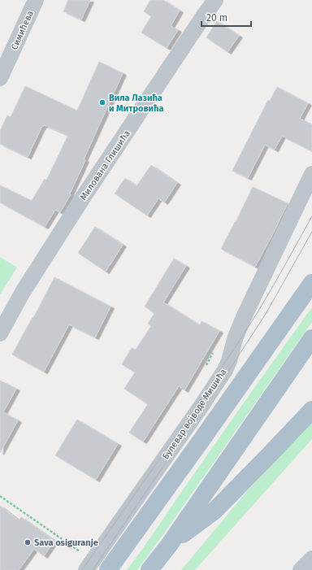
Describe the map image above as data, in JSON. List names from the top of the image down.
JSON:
{
  "streets": {
    "street": ["Симићева", "Милована Глишића", "Булевар војводе Мишића"]
  },
  "places": ["Вила Лазића и Митровића", "Sava osiguranje"],
  "scale_bar": "20 m"
}
